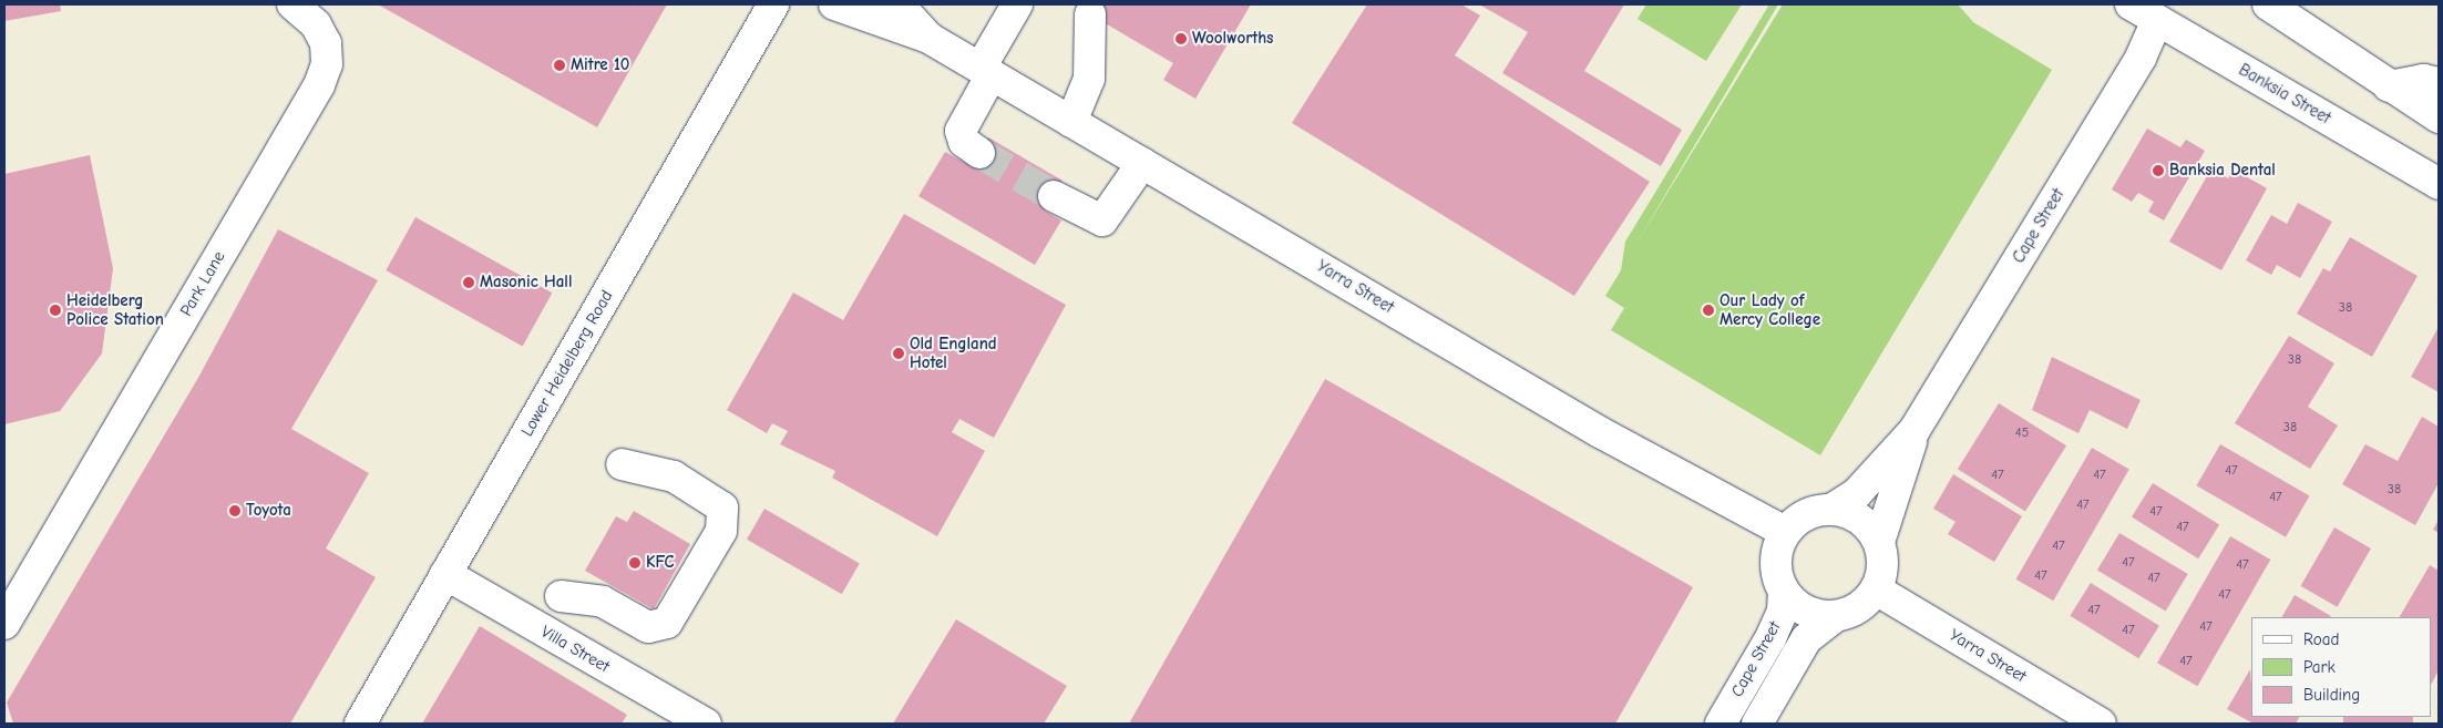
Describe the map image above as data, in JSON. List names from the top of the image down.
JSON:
{
  "streets": {
    "main road": [
      "Banksia Street",
      "Cape Street",
      "Park Lane",
      "Yarra Street",
      "Lower Heidelberg Road",
      "Villa Street"
    ]
  },
  "crossings": [
    ["Banksia Street", "Cape Street"],
    ["Cape Street", "Yarra Street"],
    ["Lower Heidelberg Road", "Villa Street"]
  ],
  "places": [
    "Woolworths",
    "Mitre 10",
    "Banksia Dental",
    "Masonic Hall",
    "Heidelberg Police Station",
    "Our Lady of Mercy College",
    "Old England Hotel",
    "Toyota",
    "KFC"
  ],
  "house_numbers": [
    "38",
    "38",
    "38",
    "45",
    "47",
    "47",
    "47",
    "38",
    "47",
    "47",
    "47",
    "47",
    "47",
    "47",
    "47",
    "47",
    "47",
    "47",
    "47",
    "47",
    "47",
    "47"
  ],
  "legend": ["Road", "Park", "Building"]
}
